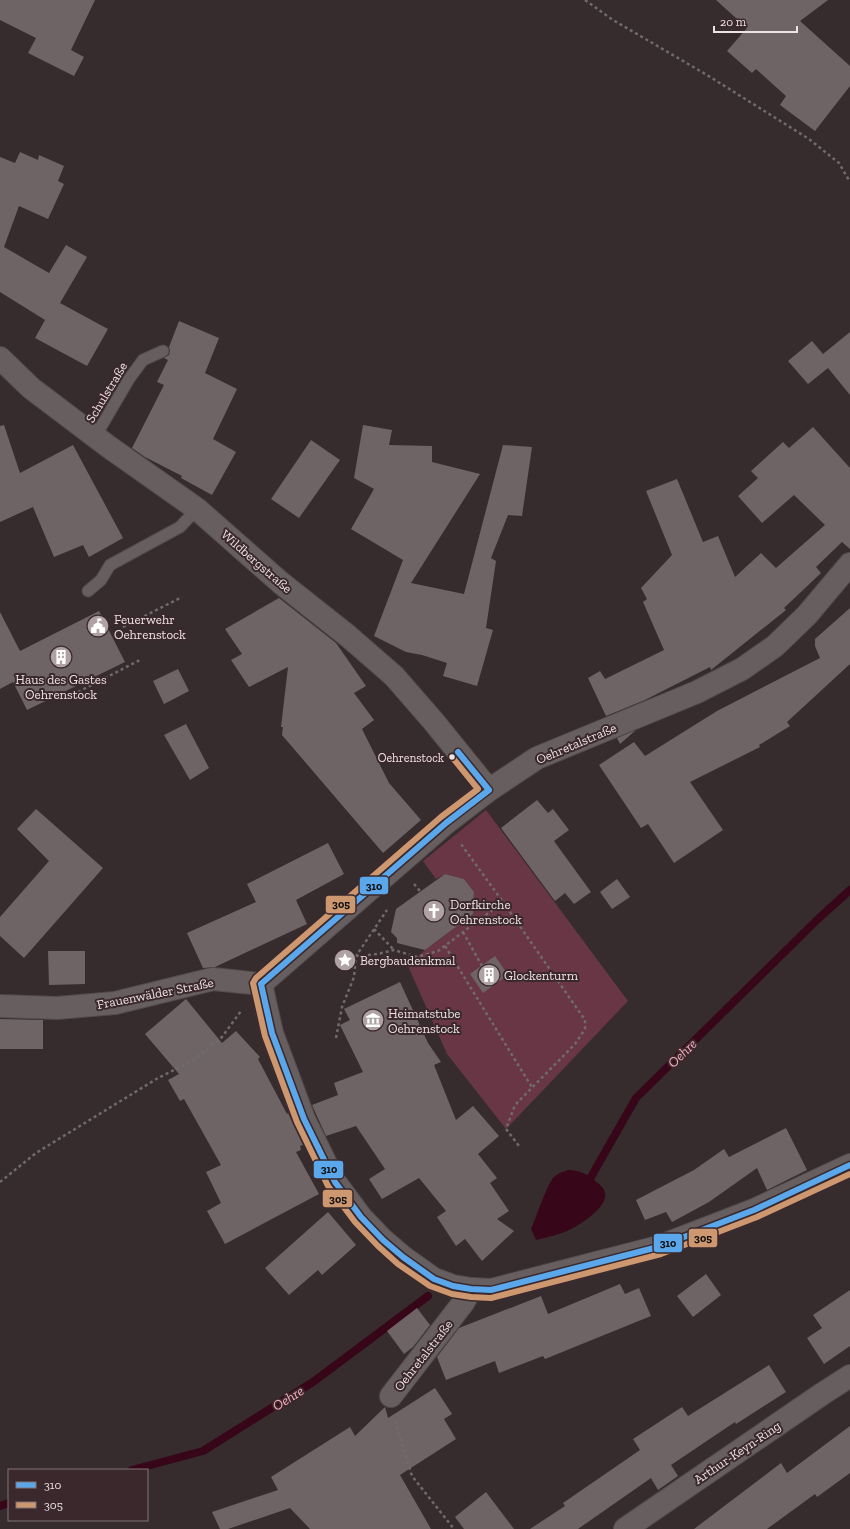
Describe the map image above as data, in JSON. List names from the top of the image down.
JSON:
{
  "streets": {
    "street": [
      "Wildbergstraße",
      "Oehretalstraße",
      "Frauenwälder Straße",
      "Arthur-Keyn-Ring"
    ],
    "lane": ["Schulstraße"]
  },
  "crossings": [
    ["Schulstraße", "Wildbergstraße"],
    ["Wildbergstraße", "Oehretalstraße"],
    ["Oehretalstraße", "Frauenwälder Straße"]
  ],
  "water": ["Oehre"],
  "places": {
    "public building": ["Feuerwehr Oehrenstock"],
    "building": ["Haus des Gastes Oehrenstock", "Glockenturm"],
    "other": ["Oehrenstock"],
    "church": ["Dorfkirche Oehrenstock"],
    "place": ["Bergbaudenkmal"],
    "museum": ["Heimatstube Oehrenstock"]
  },
  "lines": ["transit line 310", "transit line 305"],
  "legend": ["310", "305"],
  "scale_bar": "20 m"
}
